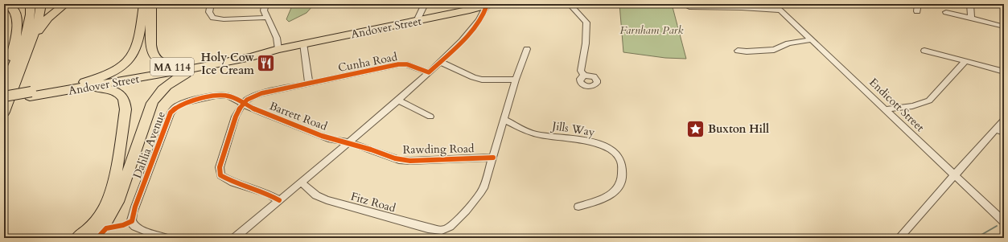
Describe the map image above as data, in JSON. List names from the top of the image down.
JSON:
{
  "streets": {
    "highway": ["Andover Street", "MA 114"],
    "street": [
      "Cunha Road",
      "Endicott Street",
      "Barrett Road",
      "Jills Way",
      "Dahlia Avenue",
      "Rawding Road",
      "Fitz Road"
    ]
  },
  "crossings": [
    ["Cunha Road", "Barrett Road"],
    ["Cunha Road", "Dahlia Avenue"],
    ["Barrett Road", "Dahlia Avenue"],
    ["Barrett Road", "Rawding Road"],
    ["Rawding Road", "Fitz Road"]
  ],
  "parks": ["Farnham Park"],
  "places": {
    "restaurant": ["Holy Cow Ice Cream"],
    "place": ["Buxton Hill"]
  }
}
